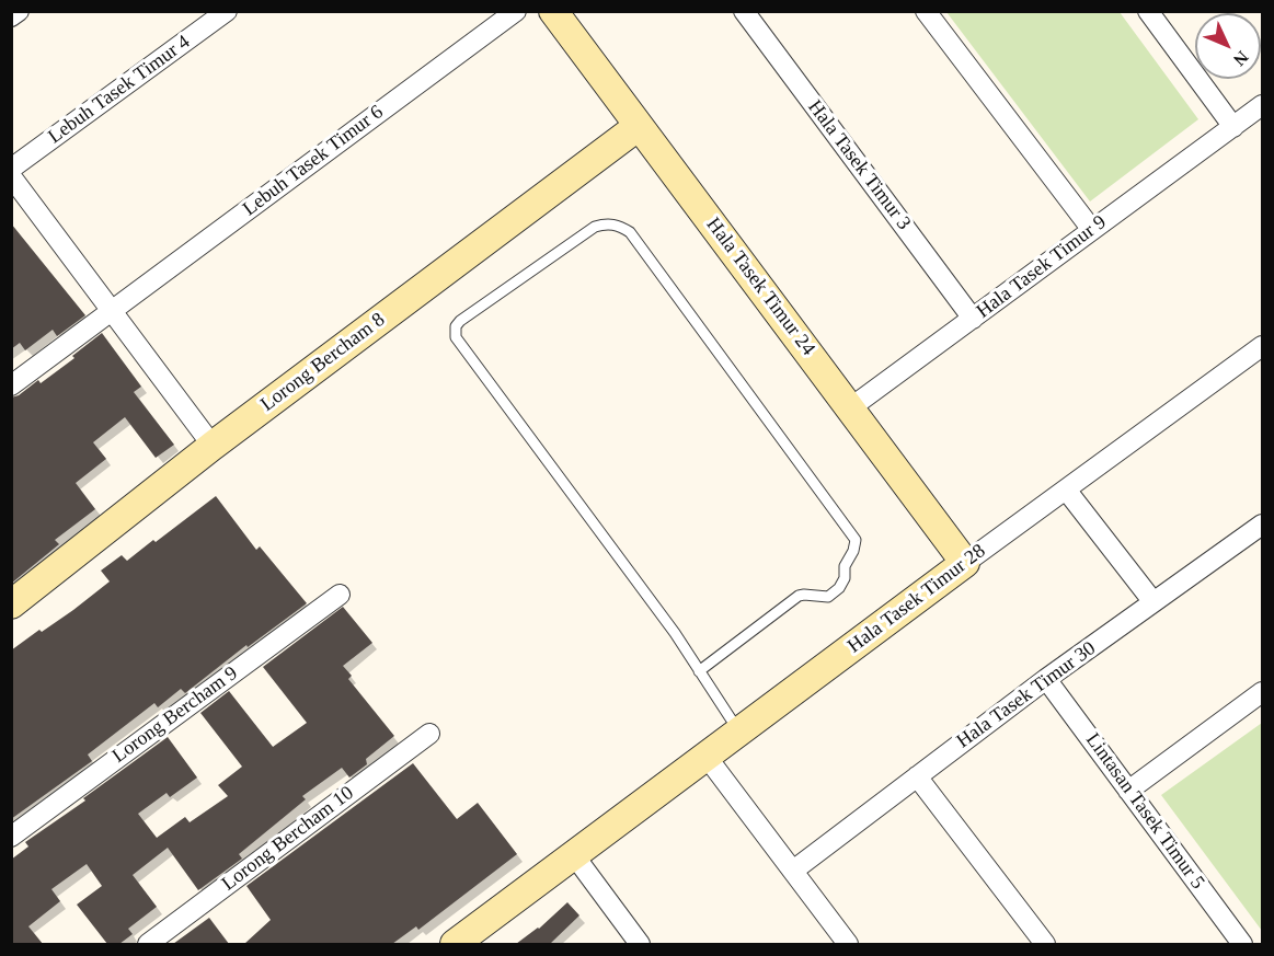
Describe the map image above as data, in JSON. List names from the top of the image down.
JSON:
{
  "streets": {
    "street": [
      "Lebuh Tasek Timur 4",
      "Lebuh Tasek Timur 6",
      "Hala Tasek Timur 3",
      "Hala Tasek Timur 9",
      "Hala Tasek Timur 24",
      "Lorong Bercham 8",
      "Hala Tasek Timur 28",
      "Hala Tasek Timur 30",
      "Lorong Bercham 9",
      "Lintasan Tasek Timur 5",
      "Lorong Bercham 10"
    ]
  },
  "crossings": [
    ["Hala Tasek Timur 3", "Hala Tasek Timur 9"],
    ["Hala Tasek Timur 9", "Hala Tasek Timur 24"],
    ["Hala Tasek Timur 24", "Lorong Bercham 8"],
    ["Hala Tasek Timur 24", "Hala Tasek Timur 28"],
    ["Hala Tasek Timur 30", "Lintasan Tasek Timur 5"]
  ],
  "north": "bottom right"
}
